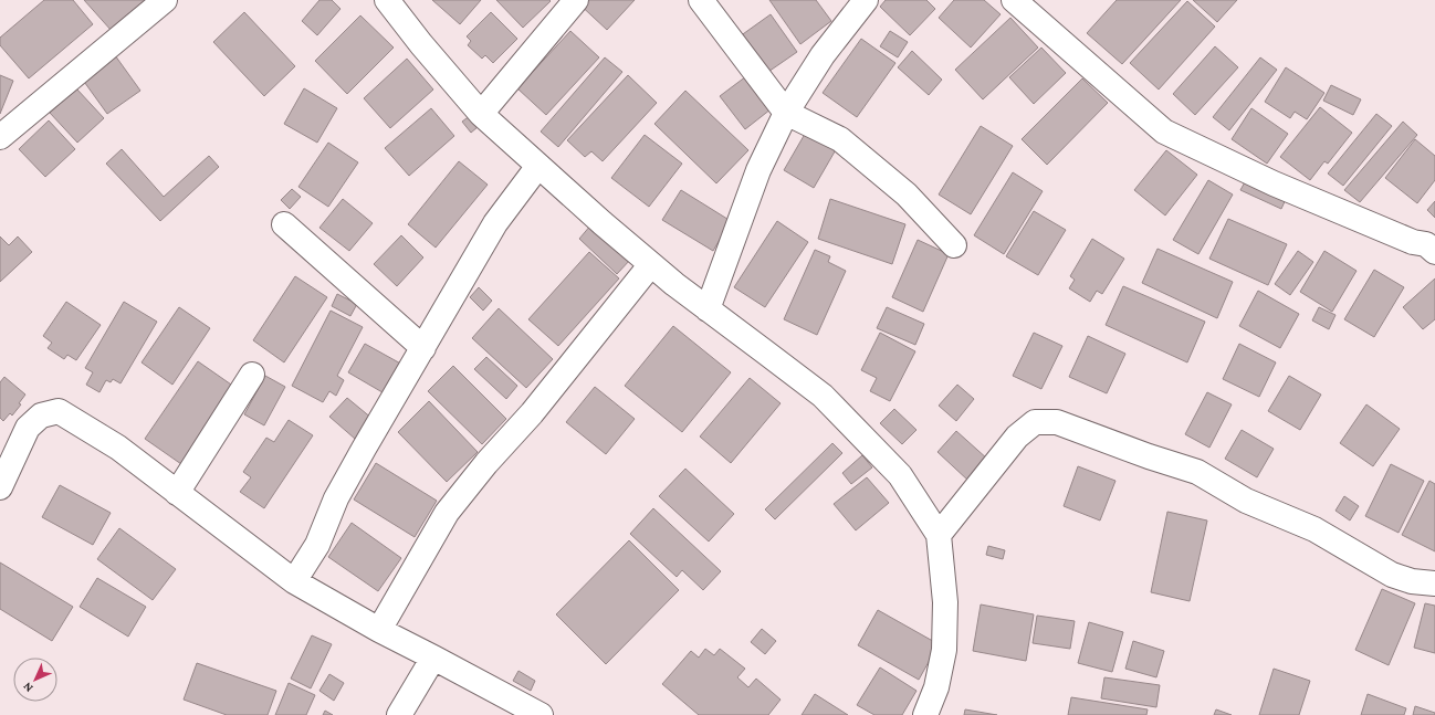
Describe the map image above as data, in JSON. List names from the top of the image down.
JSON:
{
  "north": "bottom left"
}
